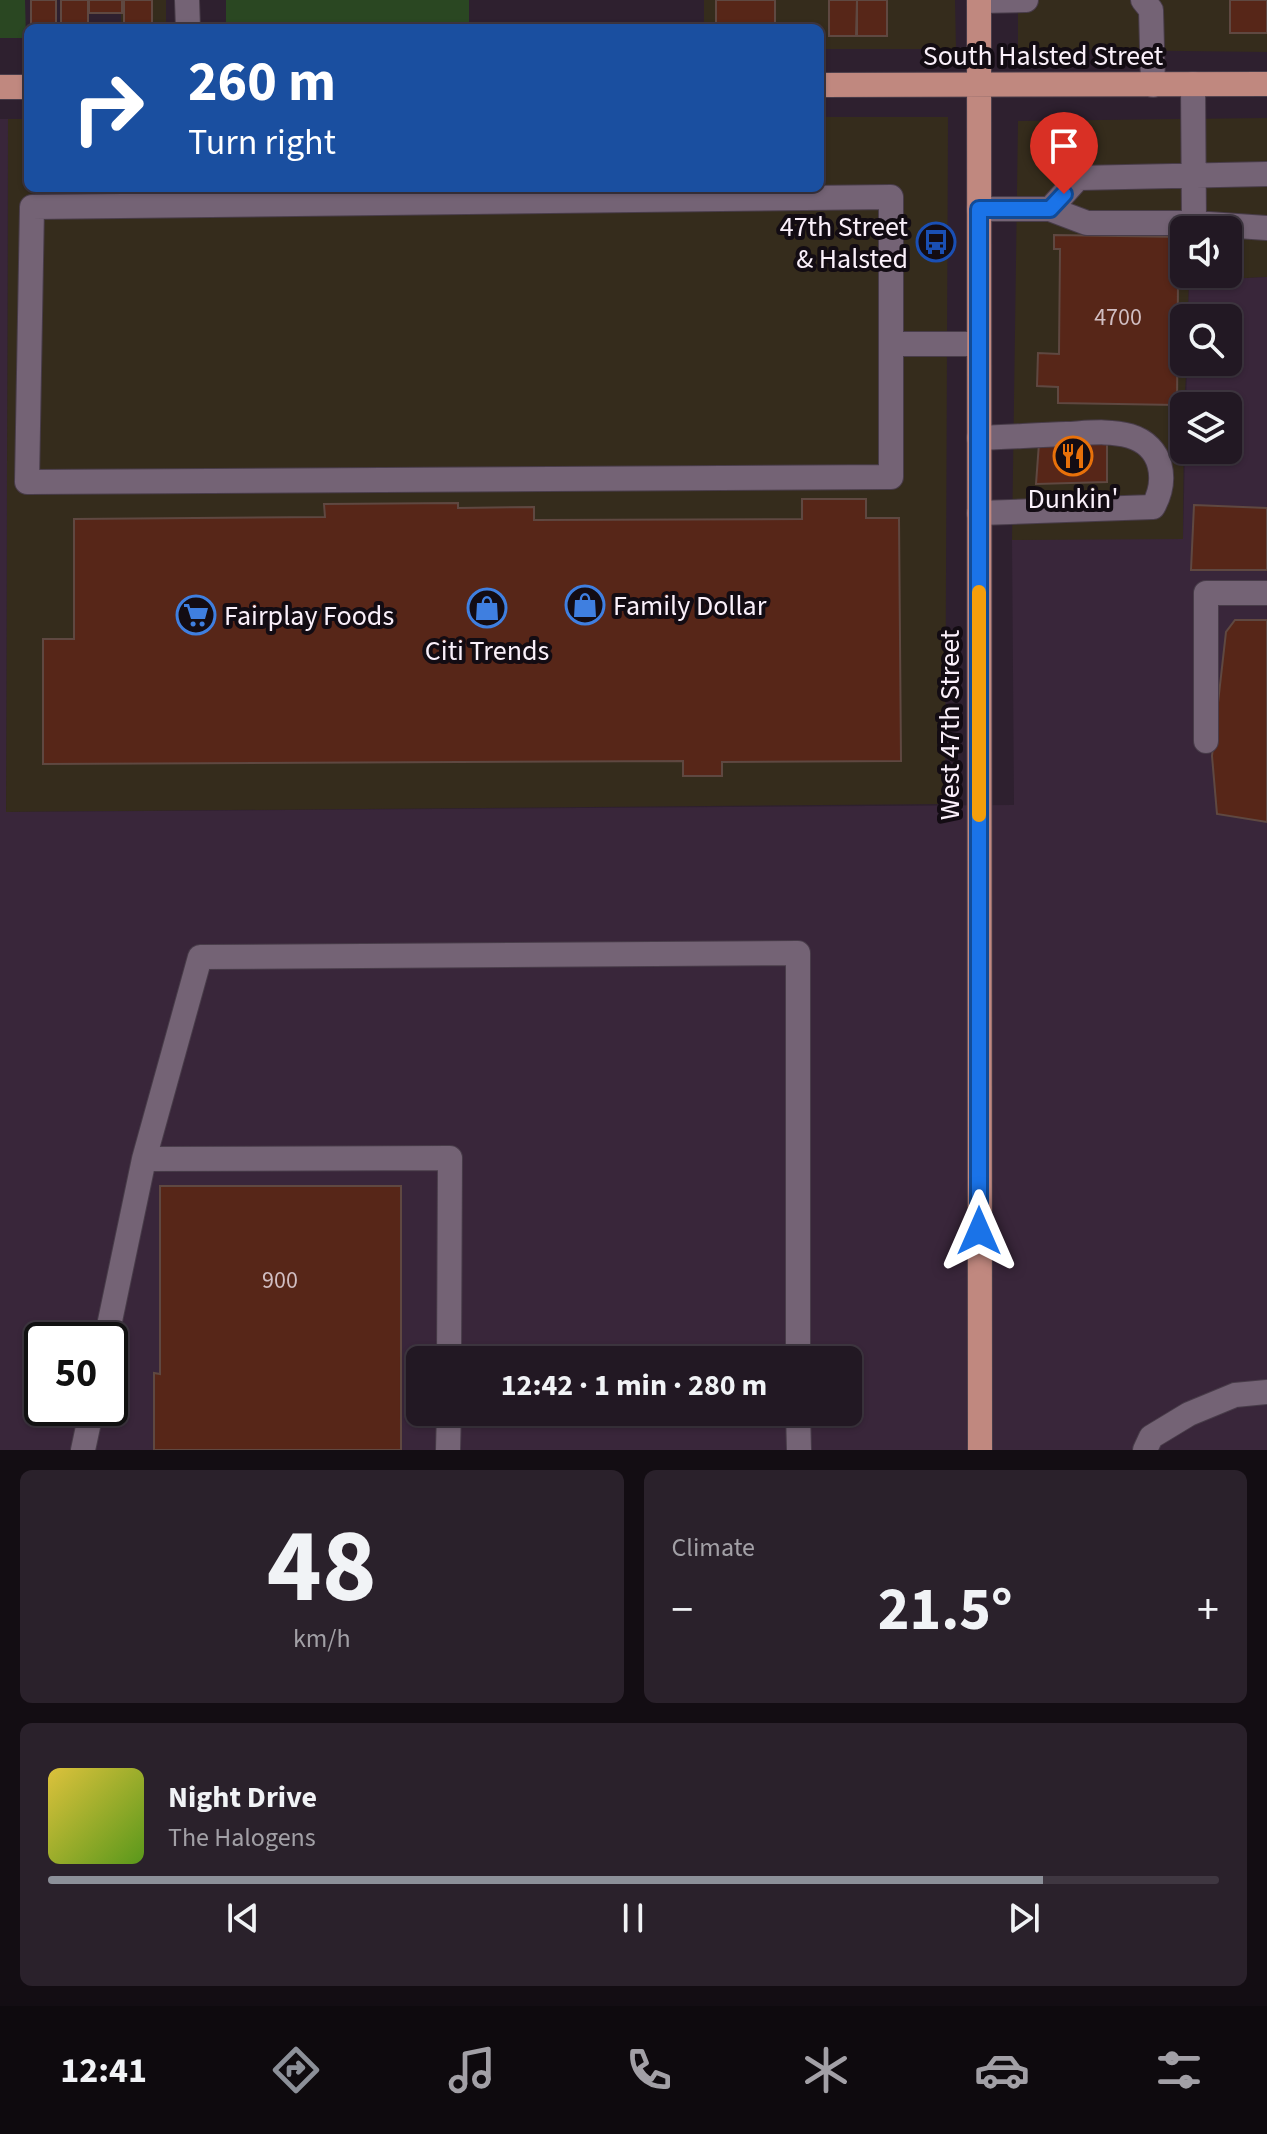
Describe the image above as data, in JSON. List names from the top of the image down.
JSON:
{
  "streets": {
    "main road": ["South Halsted Street", "West 47th Street"]
  },
  "crossings": [
    ["South Halsted Street", "West 47th Street"]
  ],
  "places": {
    "bus stop": ["47th Street & Halsted"],
    "restaurant": ["Dunkin'"],
    "shop": ["Family Dollar", "Citi Trends"],
    "supermarket": ["Fairplay Foods"]
  },
  "house_numbers": ["4700", "900"],
  "page": {
    "turn": ["260 m", "Turn right"],
    "limit": "50",
    "trip": "12:42 · 1 min · 280 m",
    "tile": [
      ["48", "km/h"],
      "Climate"
    ],
    "heat": ["−", "21.5°", "+"],
    "song": ["Night Drive", "The Halogens"],
    "tabs": "12:41"
  }
}
